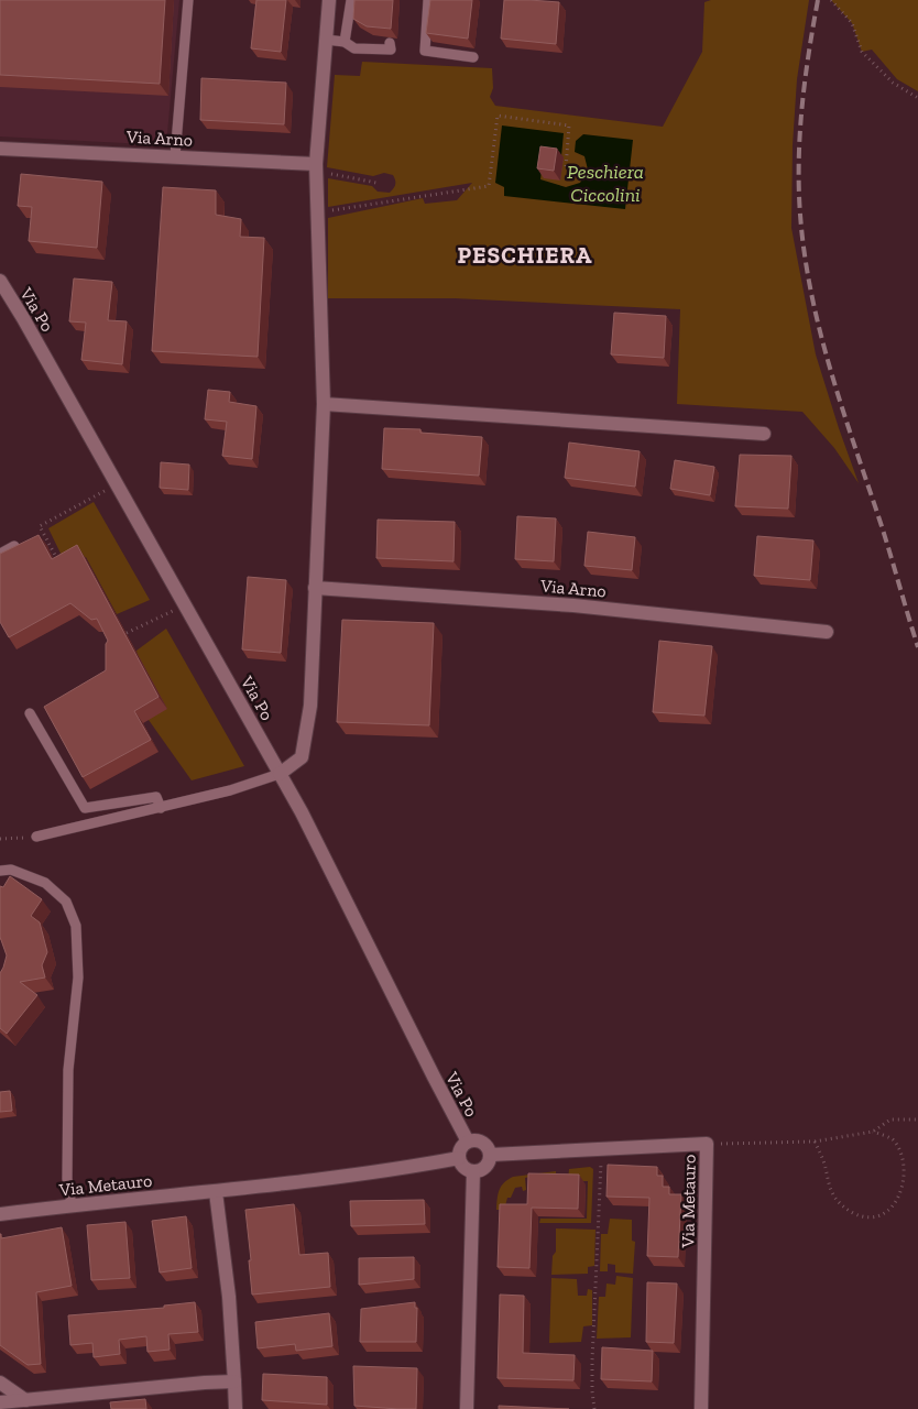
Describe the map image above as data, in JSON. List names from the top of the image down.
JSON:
{
  "streets": {
    "street": ["Via Arno", "Via Po", "Via Metauro"]
  },
  "crossings": [
    ["Via Po", "Via Metauro"]
  ],
  "districts": ["PESCHIERA"],
  "water": ["Peschiera Ciccolini"]
}
